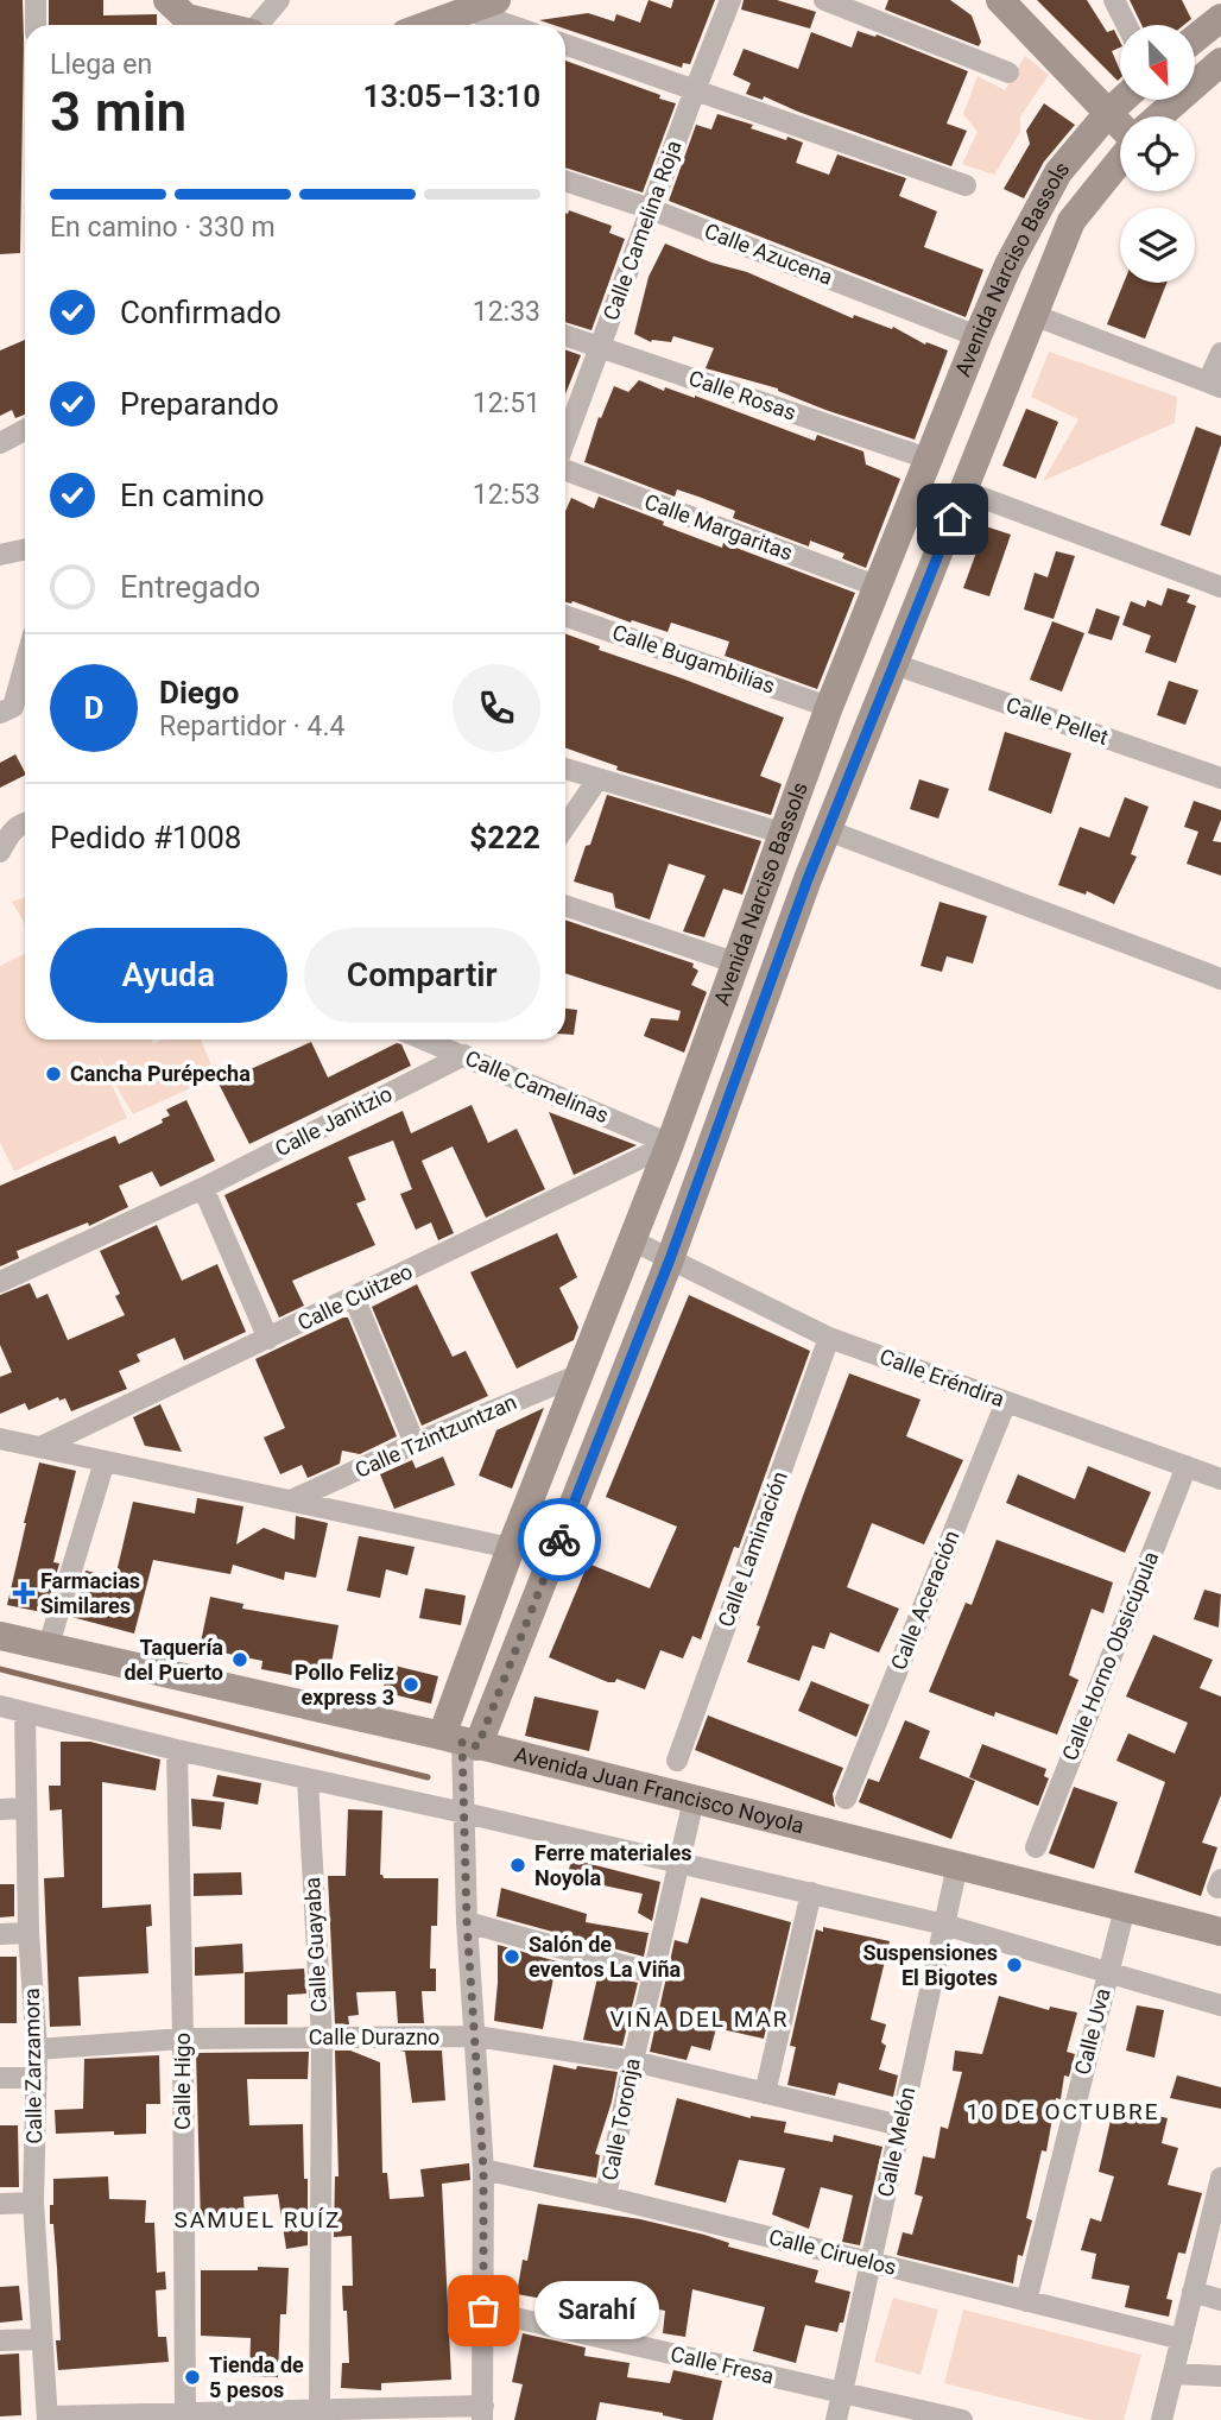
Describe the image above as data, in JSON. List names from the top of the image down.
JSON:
{
  "streets": {
    "street": [
      "Calle Camelina Roja",
      "Calle Azucena",
      "Avenida Narciso Bassols",
      "Calle Rosas",
      "Calle Margaritas",
      "Calle Bugambilias",
      "Calle Pellet",
      "Calle Camelinas",
      "Calle Janitzio",
      "Calle Cuitzeo",
      "Calle Eréndira",
      "Calle Tzintzuntzan",
      "Calle Laminación",
      "Calle Aceración",
      "Calle Horno Obsicúpula",
      "Avenida Juan Francisco Noyola",
      "Calle Guayaba",
      "Calle Uva",
      "Calle Durazno",
      "Calle Zarzamora",
      "Calle Higo",
      "Calle Toronja",
      "Calle Melón",
      "Calle Ciruelos",
      "Calle Fresa"
    ]
  },
  "crossings": [
    ["Calle Camelina Roja", "Calle Azucena"],
    ["Calle Camelina Roja", "Calle Rosas"],
    ["Calle Azucena", "Avenida Narciso Bassols"],
    ["Avenida Narciso Bassols", "Calle Rosas"],
    ["Avenida Narciso Bassols", "Calle Margaritas"],
    ["Avenida Narciso Bassols", "Calle Bugambilias"],
    ["Avenida Narciso Bassols", "Calle Pellet"],
    ["Avenida Narciso Bassols", "Calle Camelinas"],
    ["Avenida Narciso Bassols", "Calle Cuitzeo"],
    ["Avenida Narciso Bassols", "Calle Eréndira"],
    ["Avenida Narciso Bassols", "Calle Tzintzuntzan"],
    ["Avenida Narciso Bassols", "Avenida Juan Francisco Noyola"],
    ["Calle Camelinas", "Calle Janitzio"],
    ["Calle Camelinas", "Calle Cuitzeo"],
    ["Calle Eréndira", "Calle Laminación"],
    ["Calle Eréndira", "Calle Aceración"],
    ["Calle Eréndira", "Calle Horno Obsicúpula"],
    ["Avenida Juan Francisco Noyola", "Calle Uva"],
    ["Avenida Juan Francisco Noyola", "Calle Toronja"],
    ["Avenida Juan Francisco Noyola", "Calle Melón"],
    ["Calle Guayaba", "Calle Durazno"],
    ["Calle Uva", "Calle Ciruelos"],
    ["Calle Durazno", "Calle Zarzamora"],
    ["Calle Durazno", "Calle Higo"],
    ["Calle Durazno", "Calle Toronja"],
    ["Calle Durazno", "Calle Melón"],
    ["Calle Toronja", "Calle Ciruelos"],
    ["Calle Melón", "Calle Ciruelos"],
    ["Calle Melón", "Calle Fresa"]
  ],
  "districts": ["VIÑA DEL MAR", "10 DE OCTUBRE", "SAMUEL RUÍZ"],
  "places": {
    "other": [
      "Cancha Purépecha",
      "Taquería del Puerto",
      "Pollo Feliz express 3",
      "Ferre materiales Noyola",
      "Salón de eventos La Viña",
      "Suspensiones El Bigotes",
      "Sarahí",
      "Tienda de 5 pesos"
    ],
    "health": ["Farmacias Similares"]
  },
  "north": "bottom right",
  "page": {
    "heading": ["3 min", "Llega en", "13:05–13:10"],
    "panel": [
      "Diego",
      "Repartidor · 4.4",
      "Pedido #1008",
      "$222"
    ],
    "bar": "En camino · 330 m",
    "list": [
      ["Confirmado", "12:33"],
      ["Preparando", "12:51"],
      ["En camino", "12:53"],
      "Entregado"
    ],
    "round": "D",
    "buttons": ["Ayuda", "Compartir"],
    "bubble": "Sarahí"
  }
}
